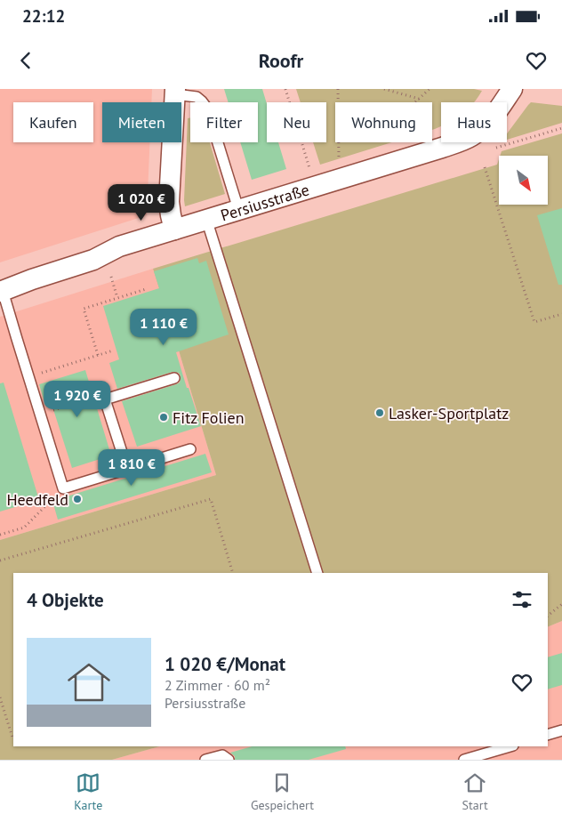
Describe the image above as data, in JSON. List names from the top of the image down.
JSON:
{
  "streets": {
    "street": ["Persiusstraße"]
  },
  "places": ["Lasker-Sportplatz", "Fitz Folien", "Heedfeld"],
  "north": "bottom right",
  "page": {
    "status": "22:12",
    "header": "Roofr",
    "chip": [
      "Kaufen",
      "Mieten",
      "Filter",
      "Neu",
      "Wohnung",
      "Haus"
    ],
    "price": [
      "1 020 €",
      "1 110 €",
      "1 920 €",
      "1 810 €"
    ],
    "heading": "4 Objekte",
    "list": [
      {
        "name": "1 020 €/Monat",
        "note": "2 Zimmer · 60 m² · Persiusstraße"
      }
    ],
    "tabs": ["Karte", "Gespeichert", "Start"]
  }
}
